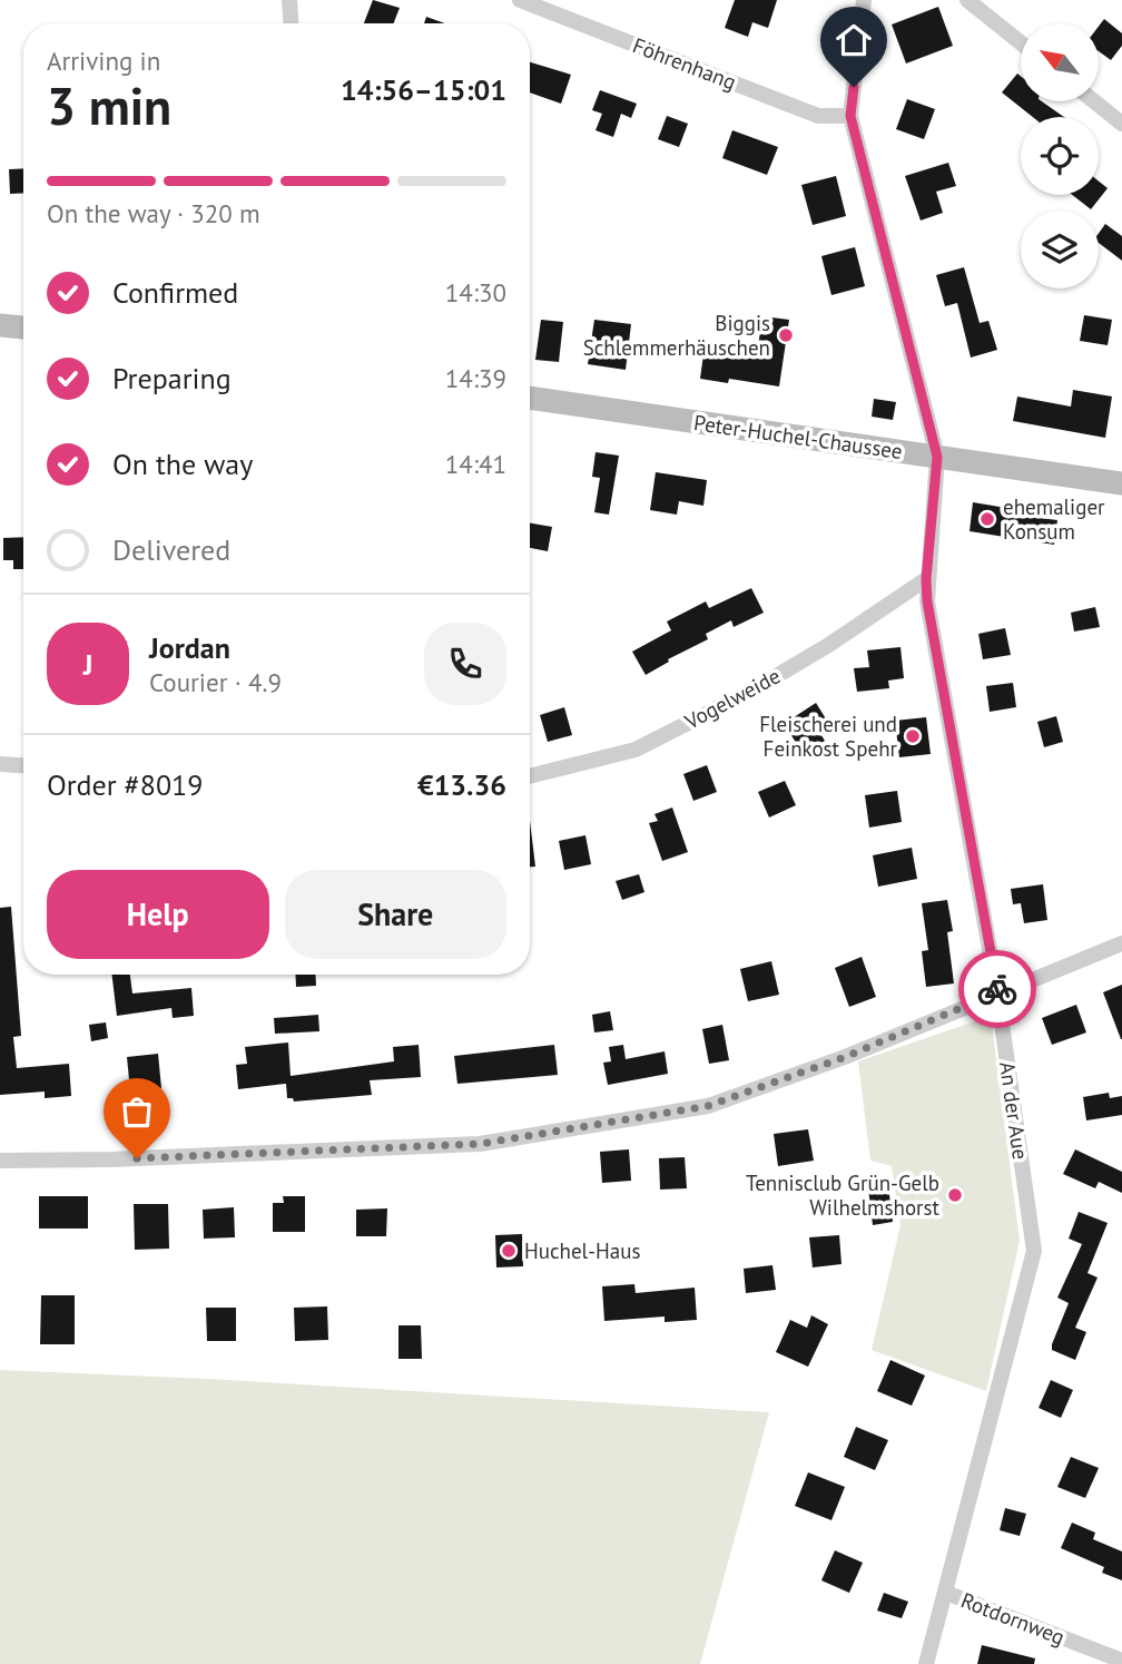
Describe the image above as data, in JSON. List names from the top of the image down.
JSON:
{
  "streets": {
    "street": [
      "Föhrenhang",
      "Peter-Huchel-Chaussee",
      "Vogelweide",
      "An der Aue",
      "Rotdornweg"
    ]
  },
  "crossings": [
    ["Föhrenhang", "An der Aue"],
    ["Peter-Huchel-Chaussee", "An der Aue"],
    ["Vogelweide", "An der Aue"],
    ["An der Aue", "Rotdornweg"]
  ],
  "places": [
    "Biggis Schlemmerhäuschen",
    "ehemaliger Konsum",
    "Fleischerei und Feinkost Spehr",
    "Tennisclub Grün-Gelb Wilhelmshorst",
    "Huchel-Haus"
  ],
  "north": "top left",
  "page": {
    "heading": ["3 min", "Arriving in", "14:56–15:01"],
    "panel": [
      "Jordan",
      "Courier · 4.9",
      "Order #8019",
      "€13.36"
    ],
    "bar": "On the way · 320 m",
    "list": [
      ["Confirmed", "14:30"],
      ["Preparing", "14:39"],
      ["On the way", "14:41"],
      "Delivered"
    ],
    "round": "J",
    "buttons": ["Help", "Share"]
  }
}
